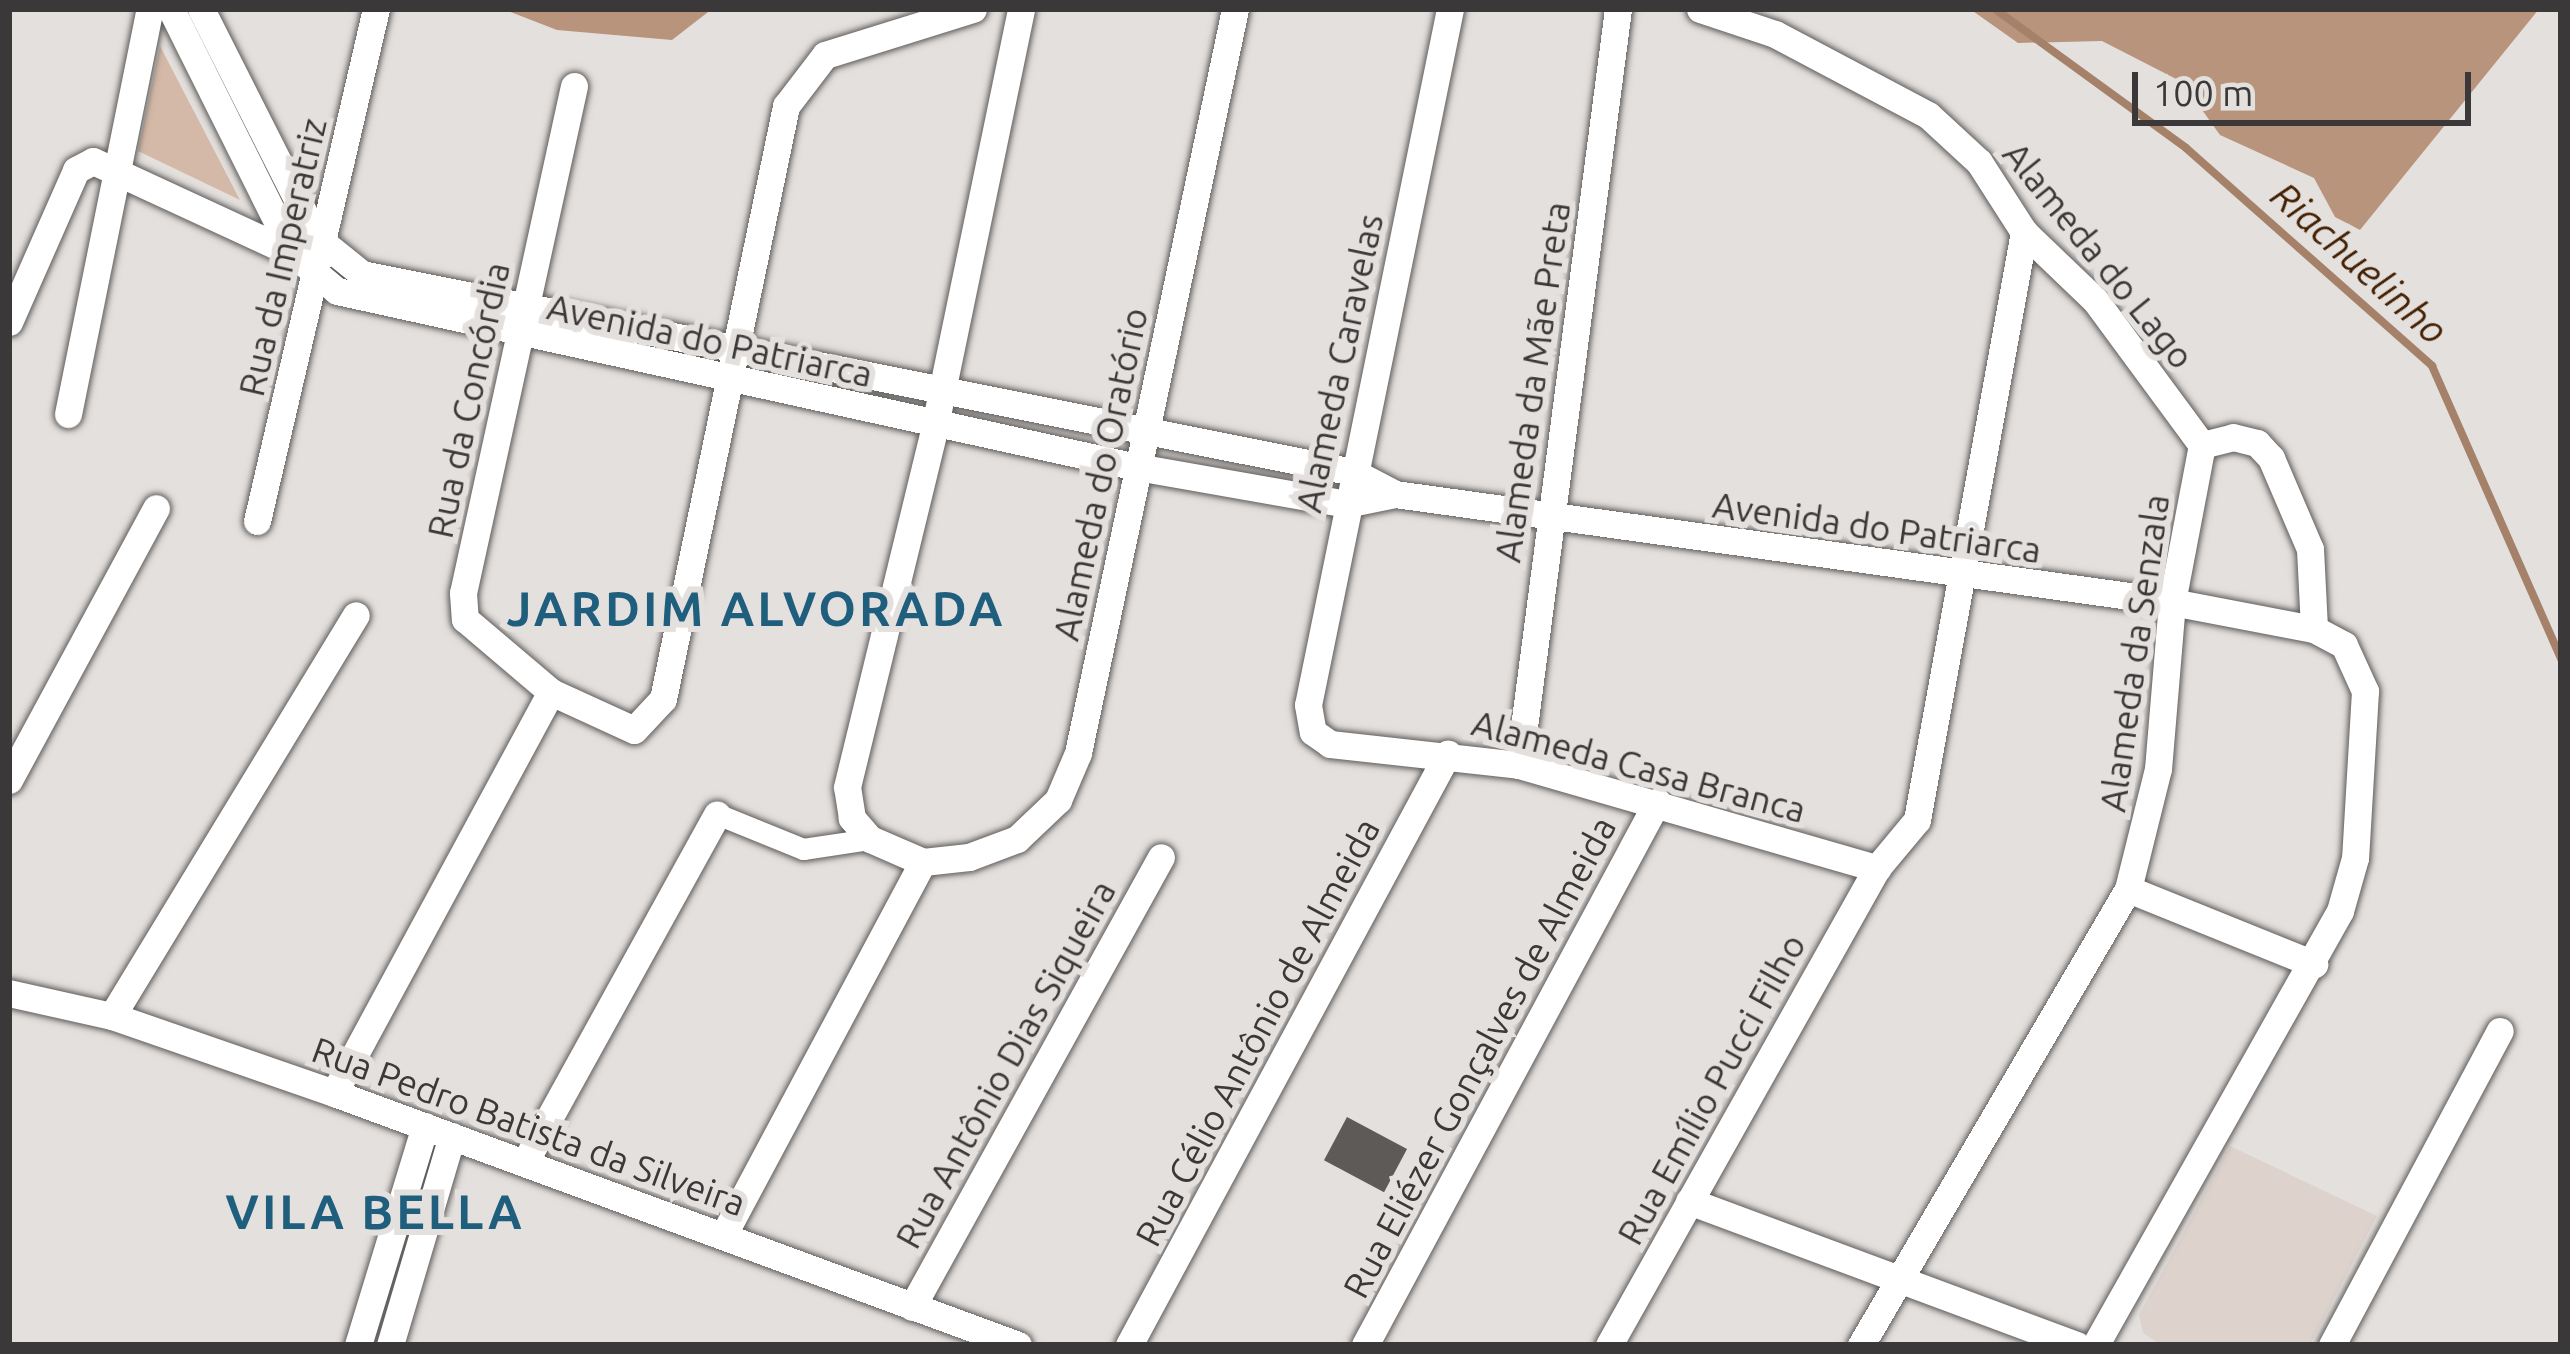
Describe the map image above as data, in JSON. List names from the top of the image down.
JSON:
{
  "streets": {
    "street": [
      "Alameda do Lago",
      "Rua da Imperatriz",
      "Avenida do Patriarca",
      "Alameda Caravelas",
      "Alameda da Mãe Preta",
      "Rua da Concórdia",
      "Alameda do Oratório",
      "Alameda da Senzala",
      "Alameda Casa Branca",
      "Rua Célio Antônio de Almeida",
      "Rua Eliézer Gonçalves de Almeida",
      "Rua Antônio Dias Siqueira",
      "Rua Emílio Pucci Filho",
      "Rua Pedro Batista da Silveira"
    ]
  },
  "crossings": [
    ["Alameda do Lago", "Alameda da Senzala"],
    ["Alameda do Lago", "Rua Emílio Pucci Filho"],
    ["Rua da Imperatriz", "Avenida do Patriarca"],
    ["Avenida do Patriarca", "Alameda Caravelas"],
    ["Avenida do Patriarca", "Alameda da Mãe Preta"],
    ["Avenida do Patriarca", "Rua da Concórdia"],
    ["Avenida do Patriarca", "Alameda do Oratório"],
    ["Avenida do Patriarca", "Alameda da Senzala"],
    ["Avenida do Patriarca", "Rua Emílio Pucci Filho"],
    ["Alameda Caravelas", "Alameda Casa Branca"],
    ["Alameda da Mãe Preta", "Alameda Casa Branca"],
    ["Alameda Casa Branca", "Rua Célio Antônio de Almeida"],
    ["Alameda Casa Branca", "Rua Eliézer Gonçalves de Almeida"],
    ["Alameda Casa Branca", "Rua Emílio Pucci Filho"],
    ["Rua Antônio Dias Siqueira", "Rua Pedro Batista da Silveira"]
  ],
  "districts": ["JARDIM ALVORADA", "VILA BELLA"],
  "water": ["Riachuelinho"],
  "scale_bar": "100 m"
}
